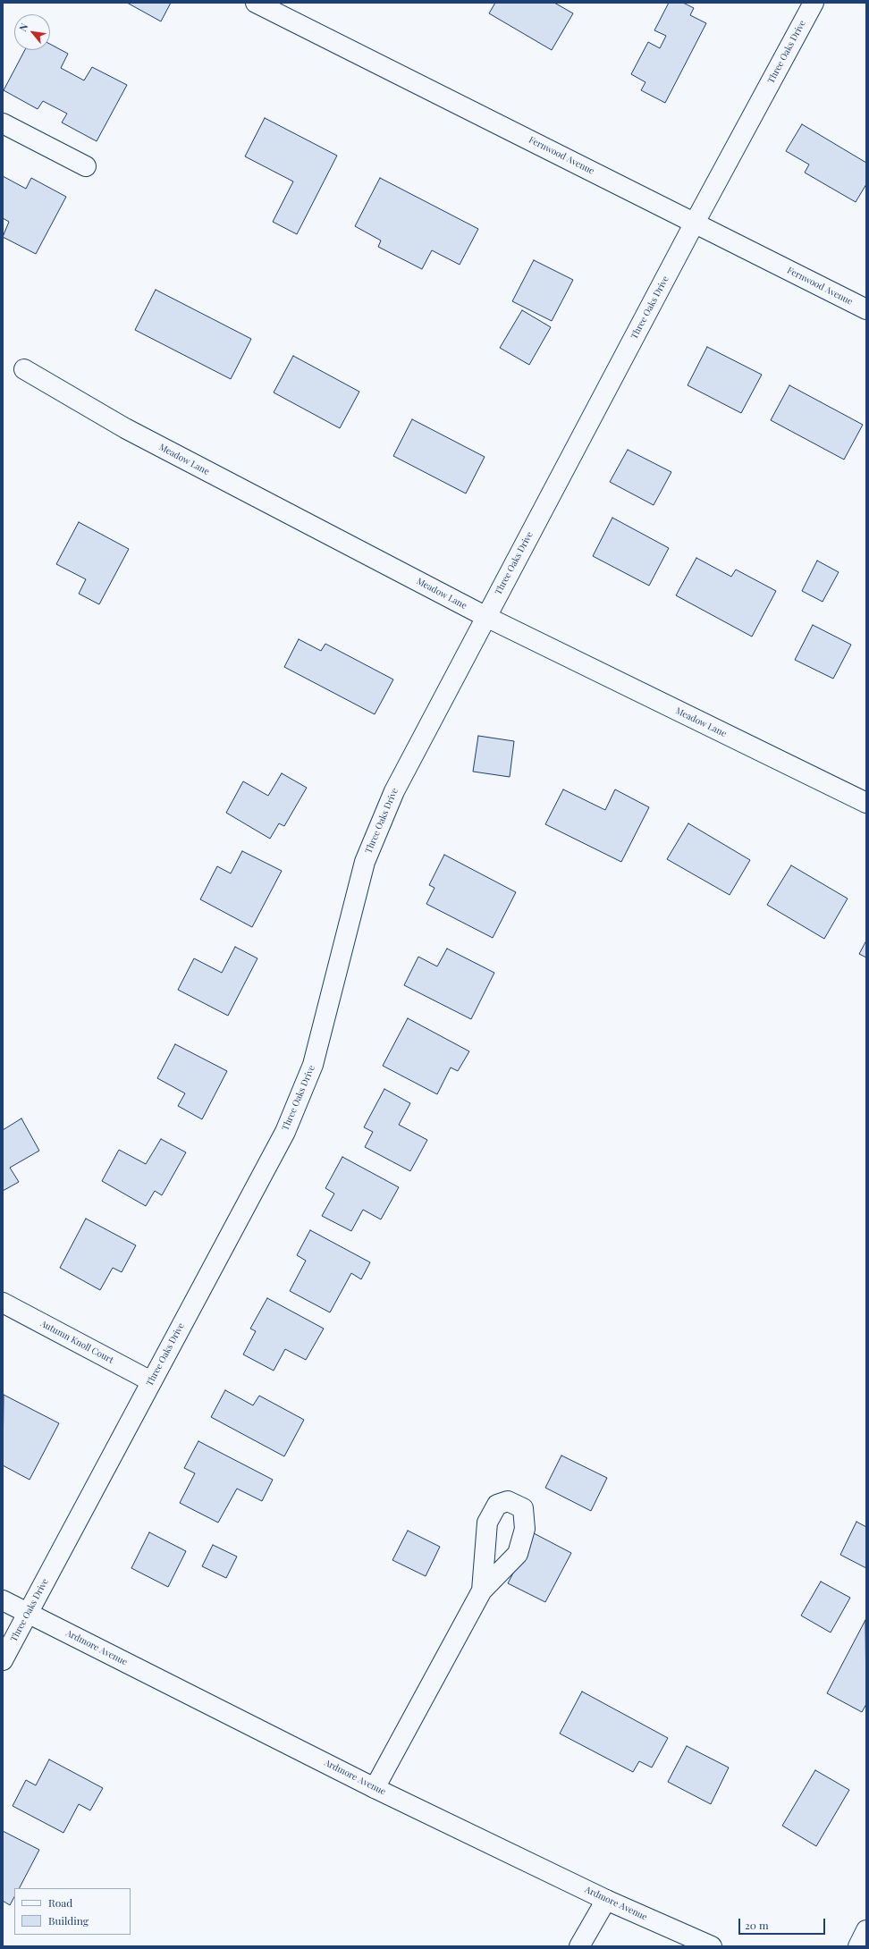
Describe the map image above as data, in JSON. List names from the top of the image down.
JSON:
{
  "streets": {
    "street": [
      "Three Oaks Drive",
      "Fernwood Avenue",
      "Meadow Lane",
      "Autumn Knoll Court",
      "Ardmore Avenue"
    ]
  },
  "crossings": [
    ["Three Oaks Drive", "Fernwood Avenue"],
    ["Three Oaks Drive", "Meadow Lane"],
    ["Three Oaks Drive", "Autumn Knoll Court"],
    ["Three Oaks Drive", "Ardmore Avenue"]
  ],
  "legend": ["Road", "Building"],
  "scale_bar": "20 m",
  "north": "top left"
}
